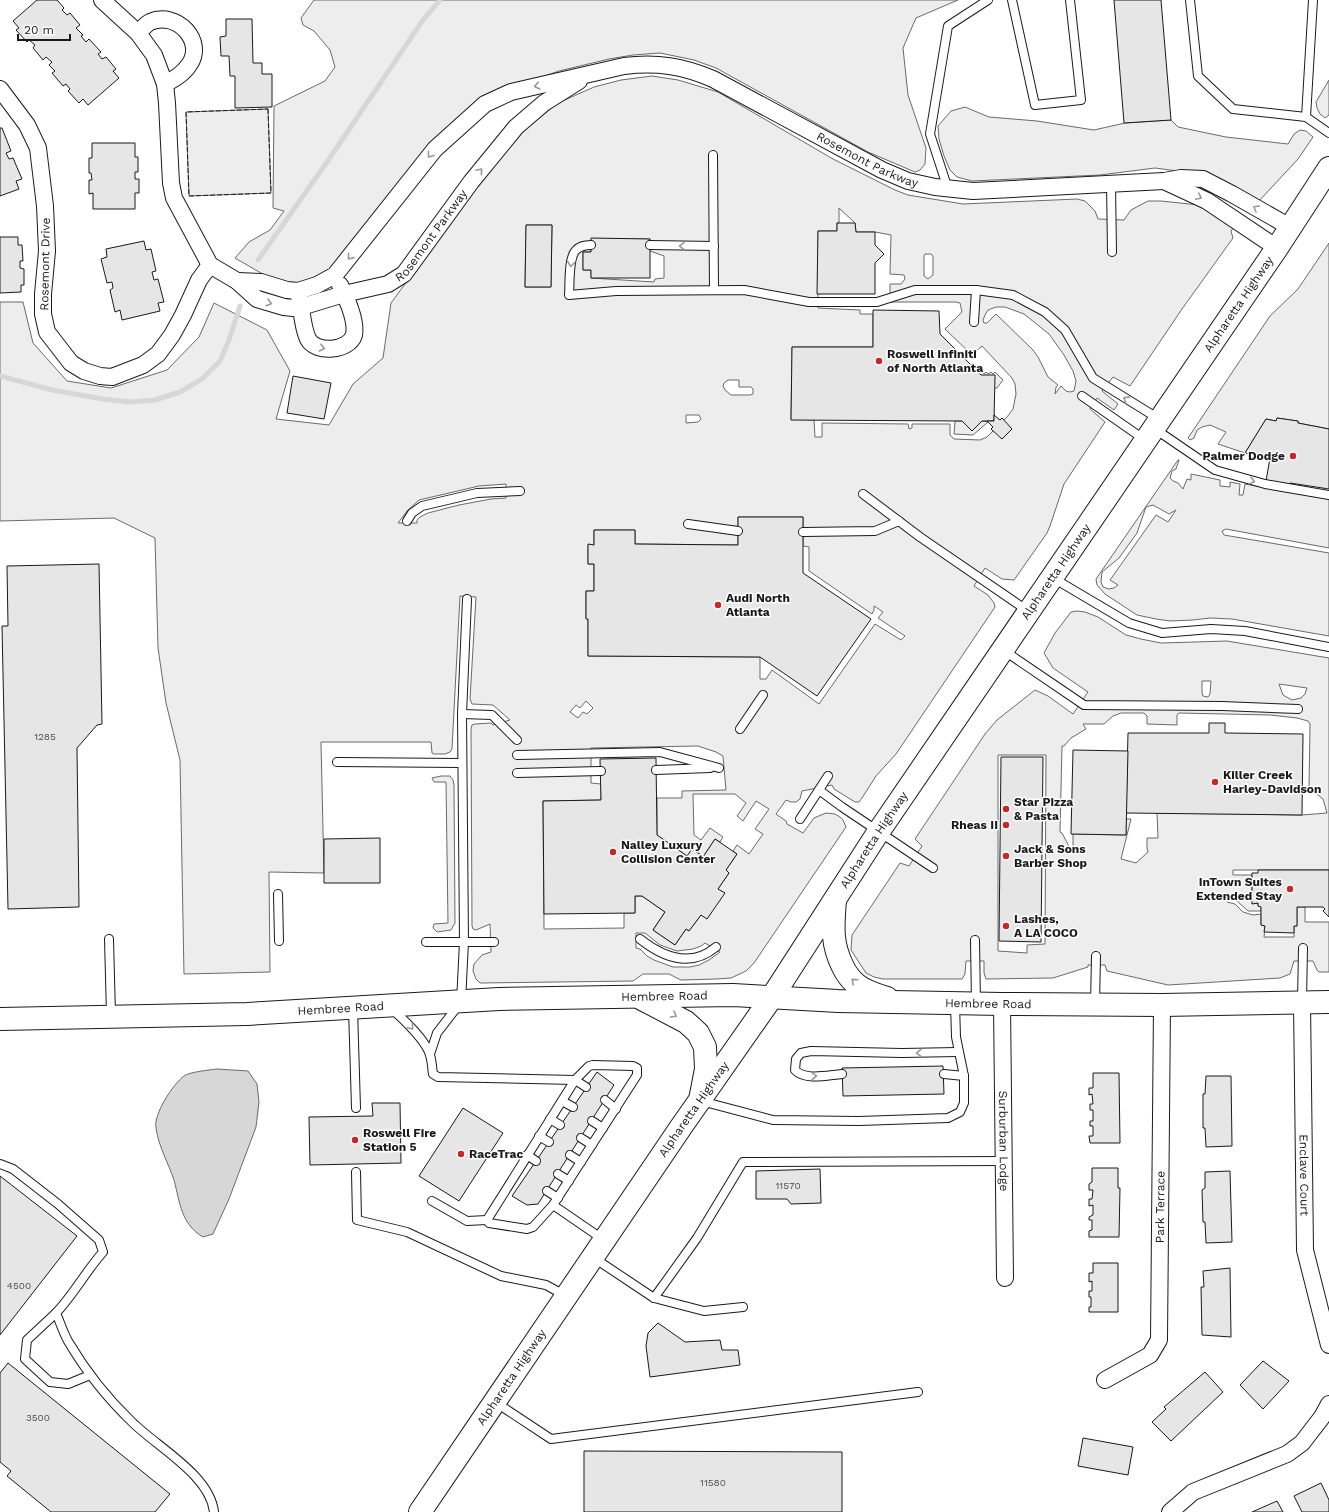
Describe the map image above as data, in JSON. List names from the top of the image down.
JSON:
{
  "streets": {
    "main road": ["Alpharetta Highway", "Hembree Road"],
    "street": [
      "Rosemont Parkway",
      "Rosemont Drive",
      "Surburban Lodge",
      "Enclave Court",
      "Park Terrace"
    ]
  },
  "crossings": [
    ["Rosemont Parkway", "Rosemont Drive"],
    ["Rosemont Parkway", "Alpharetta Highway"],
    ["Alpharetta Highway", "Hembree Road"],
    ["Hembree Road", "Surburban Lodge"],
    ["Hembree Road", "Enclave Court"],
    ["Hembree Road", "Park Terrace"]
  ],
  "places": [
    "Roswell Infiniti of North Atlanta",
    "Palmer Dodge",
    "Audi North Atlanta",
    "Killer Creek Harley-Davidson",
    "Star Pizza & Pasta",
    "Rheas II",
    "Nalley Luxury Collision Center",
    "Jack & Sons Barber Shop",
    "InTown Suites Extended Stay",
    "Lashes, A LA COCO",
    "Roswell Fire Station 5",
    "RaceTrac"
  ],
  "house_numbers": [
    "1285",
    "11570",
    "4500",
    "3500",
    "11580"
  ],
  "scale_bar": "20 m"
}
